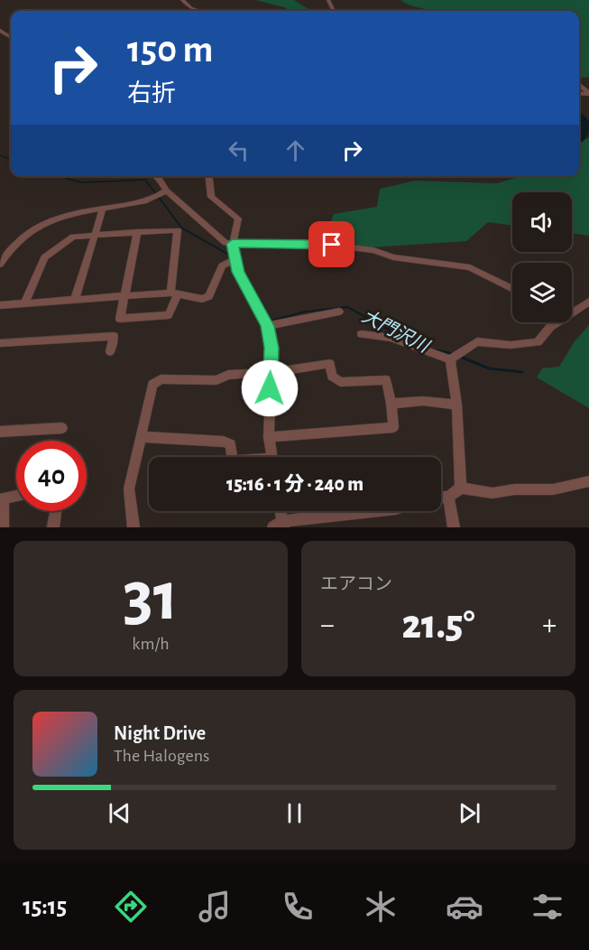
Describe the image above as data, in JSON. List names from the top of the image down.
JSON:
{
  "water": ["大門沢川"],
  "page": {
    "turn": ["150 m", "右折"],
    "limit": "40",
    "trip": "15:16 · 1 分 · 240 m",
    "tile": [
      ["31", "km/h"],
      "エアコン"
    ],
    "heat": ["−", "21.5°", "+"],
    "song": ["Night Drive", "The Halogens"],
    "tabs": "15:15"
  }
}
